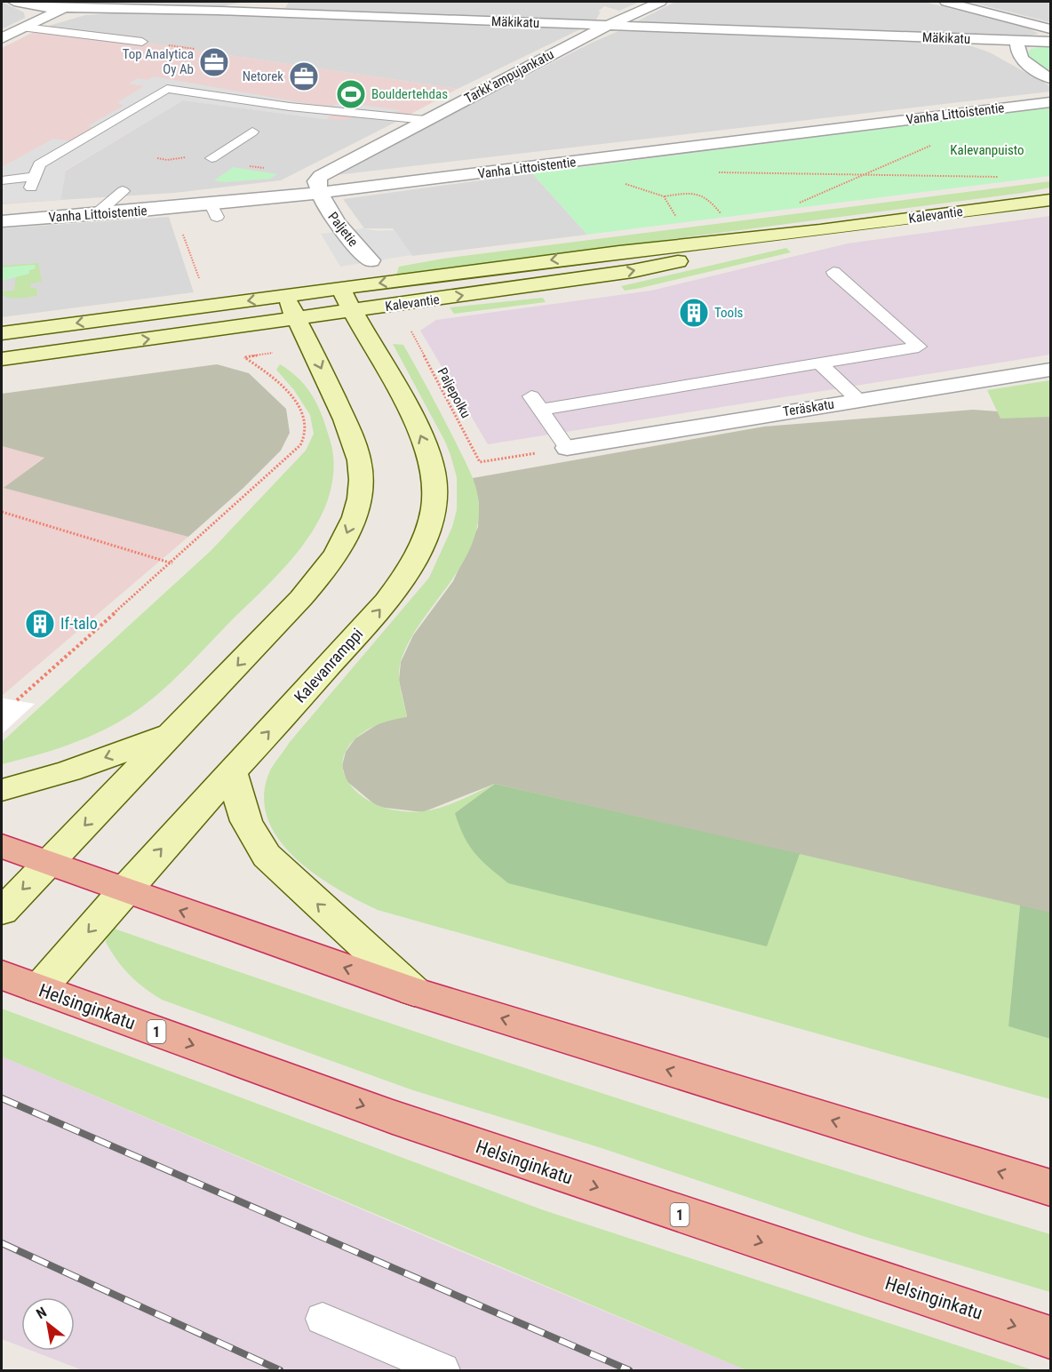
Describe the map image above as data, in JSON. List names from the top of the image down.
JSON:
{
  "streets": {
    "highway": ["Helsinginkatu", "1"],
    "main road": ["Kalevantie", "Kalevanramppi"],
    "street": [
      "Mäkikatu",
      "Tarkk'ampujankatu",
      "Vanha Littoistentie",
      "Paljetie",
      "Teräskatu"
    ],
    "path": ["Paljepolku"]
  },
  "crossings": [
    ["Mäkikatu", "Tarkk'ampujankatu"],
    ["Tarkk'ampujankatu", "Vanha Littoistentie"],
    ["Tarkk'ampujankatu", "Paljetie"],
    ["Vanha Littoistentie", "Paljetie"],
    ["Kalevantie", "Kalevanramppi"],
    ["Paljepolku", "Teräskatu"],
    ["Kalevanramppi", "Helsinginkatu"]
  ],
  "parks": ["Kalevanpuisto"],
  "places": {
    "office": ["Top Analytica Oy Ab", "Netorek"],
    "sports": ["Bouldertehdas"],
    "building": ["Tools", "If-talo"]
  },
  "north": "top left"
}
